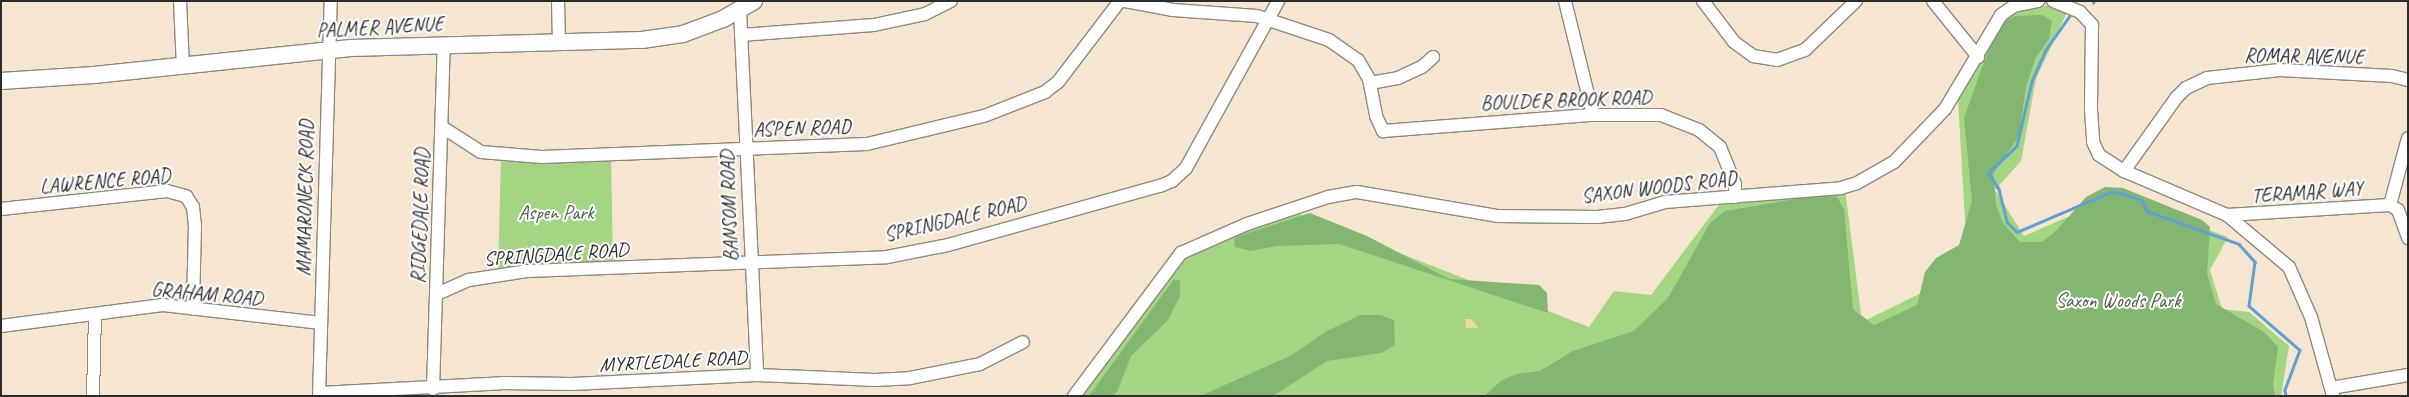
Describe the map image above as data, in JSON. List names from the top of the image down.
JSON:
{
  "streets": {
    "main road": ["PALMER AVENUE"],
    "street": [
      "ROMAR AVENUE",
      "BOULDER BROOK ROAD",
      "ASPEN ROAD",
      "LAWRENCE ROAD",
      "SAXON WOODS ROAD",
      "TERAMAR WAY",
      "MAMARONECK ROAD",
      "BANSOM ROAD",
      "RIDGEDALE ROAD",
      "SPRINGDALE ROAD",
      "GRAHAM ROAD",
      "MYRTLEDALE ROAD"
    ]
  },
  "crossings": [
    ["PALMER AVENUE", "MAMARONECK ROAD"],
    ["PALMER AVENUE", "BANSOM ROAD"],
    ["PALMER AVENUE", "RIDGEDALE ROAD"],
    ["BOULDER BROOK ROAD", "SAXON WOODS ROAD"],
    ["ASPEN ROAD", "BANSOM ROAD"],
    ["ASPEN ROAD", "RIDGEDALE ROAD"],
    ["LAWRENCE ROAD", "GRAHAM ROAD"],
    ["MAMARONECK ROAD", "GRAHAM ROAD"],
    ["MAMARONECK ROAD", "MYRTLEDALE ROAD"],
    ["BANSOM ROAD", "SPRINGDALE ROAD"],
    ["BANSOM ROAD", "MYRTLEDALE ROAD"],
    ["RIDGEDALE ROAD", "SPRINGDALE ROAD"],
    ["RIDGEDALE ROAD", "MYRTLEDALE ROAD"]
  ],
  "parks": ["Aspen Park", "Saxon Woods Park"]
}
